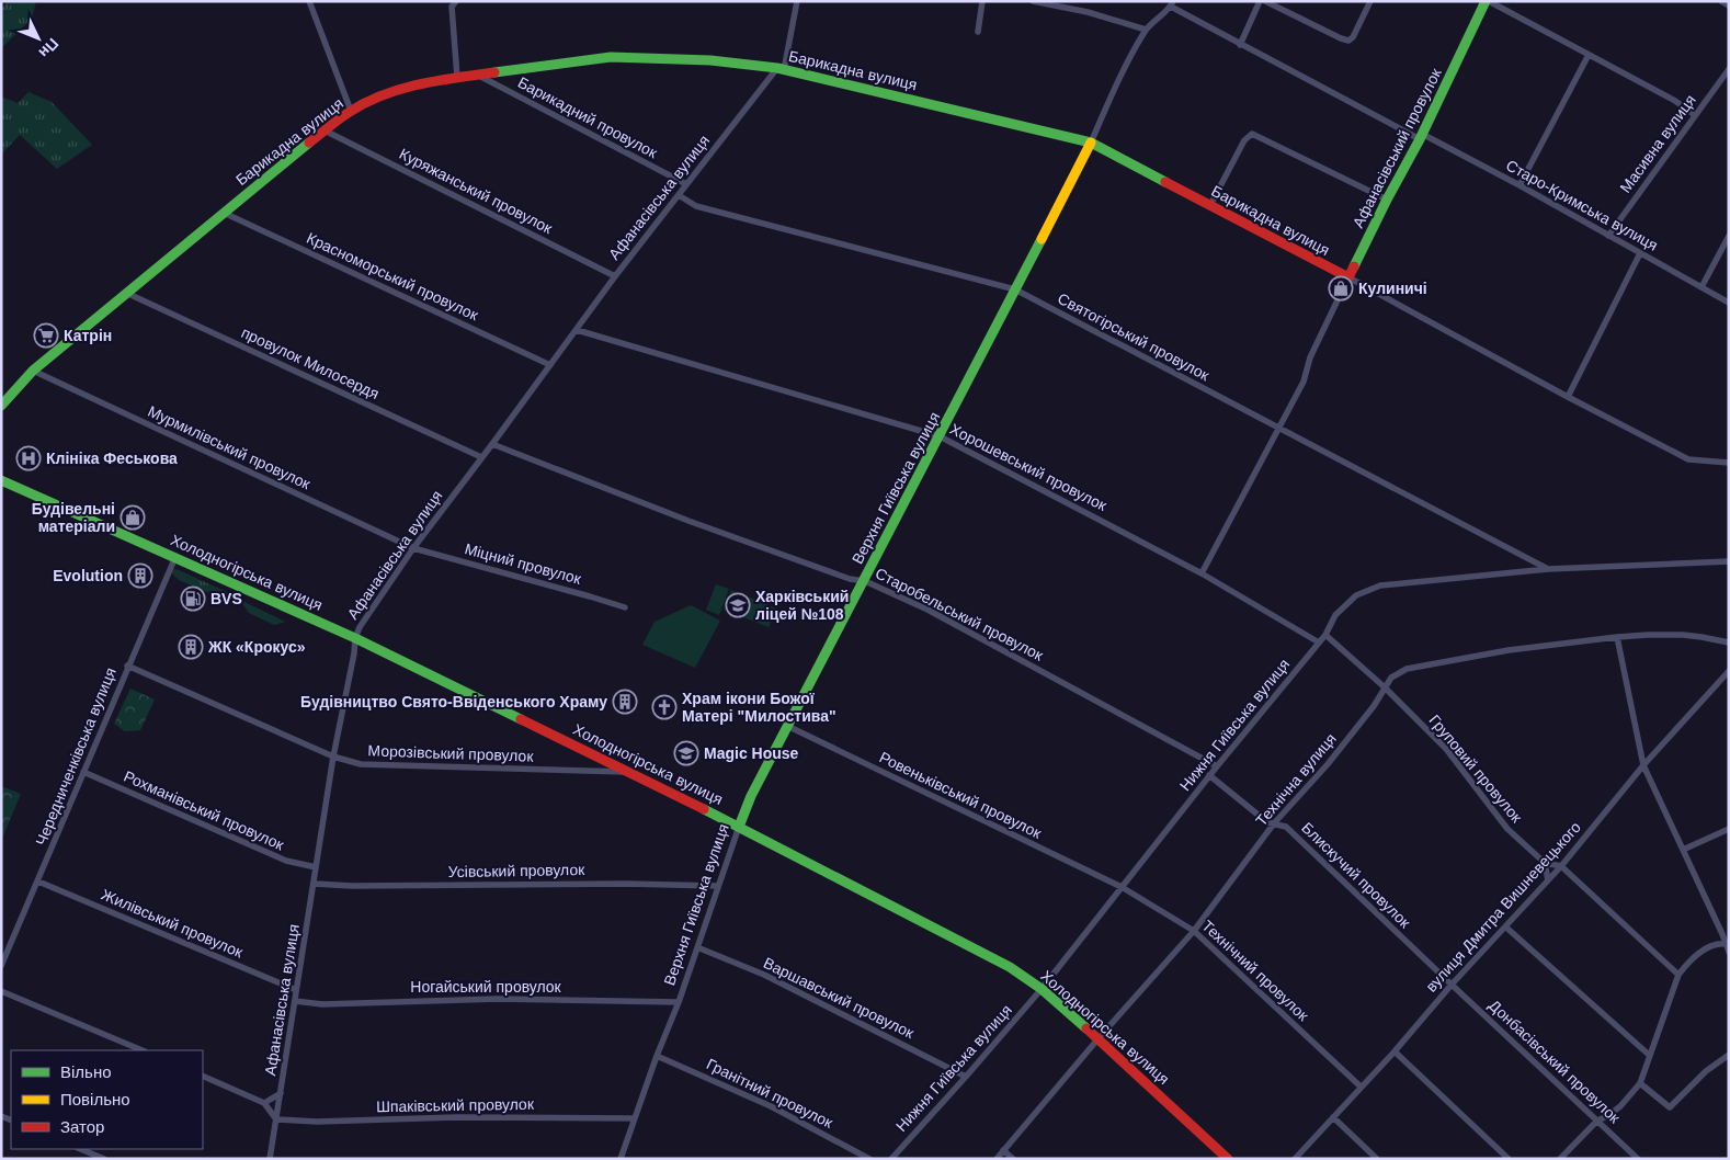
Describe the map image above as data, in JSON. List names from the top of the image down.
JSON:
{
  "streets": {
    "street": [
      "Барикадна вулиця",
      "Барикадний провулок",
      "Масивна вулиця",
      "Афанасівський провулок",
      "Куряжанський провулок",
      "Афанасівська вулиця",
      "Старо-Кримська вулиця",
      "Красноморський провулок",
      "Святогірський провулок",
      "провулок Милосердя",
      "Мурмилівський провулок",
      "Хорошевський провулок",
      "Верхня Гиївська вулиця",
      "Міцний провулок",
      "Холодногірська вулиця",
      "Старобельський провулок",
      "Нижня Гиївська вулиця",
      "Морозівський провулок",
      "Чередниченківська вулиця",
      "Груповий провулок",
      "Технічна вулиця",
      "Ровеньківський провулок",
      "Рохманівський провулок",
      "Усівський провулок",
      "Блискучий провулок",
      "вулиця Дмитра Вишневецького",
      "Жилівський провулок",
      "Технічний провулок",
      "Ногайський провулок",
      "Варшавський провулок",
      "Донбасівський провулок",
      "Гранітний провулок",
      "Шпаківський провулок"
    ]
  },
  "crossings": [
    ["Барикадна вулиця", "Барикадний провулок"],
    ["Барикадна вулиця", "Афанасівський провулок"],
    ["Барикадна вулиця", "Куряжанський провулок"],
    ["Барикадна вулиця", "Афанасівська вулиця"],
    ["Барикадна вулиця", "Красноморський провулок"],
    ["Барикадна вулиця", "провулок Милосердя"],
    ["Барикадна вулиця", "Мурмилівський провулок"],
    ["Барикадна вулиця", "Верхня Гиївська вулиця"],
    ["Барикадний провулок", "Афанасівська вулиця"],
    ["Масивна вулиця", "Старо-Кримська вулиця"],
    ["Афанасівський провулок", "Старо-Кримська вулиця"],
    ["Афанасівський провулок", "Святогірський провулок"],
    ["Афанасівський провулок", "Хорошевський провулок"],
    ["Куряжанський провулок", "Афанасівська вулиця"],
    ["Афанасівська вулиця", "Красноморський провулок"],
    ["Афанасівська вулиця", "Святогірський провулок"],
    ["Афанасівська вулиця", "провулок Милосердя"],
    ["Афанасівська вулиця", "Мурмилівський провулок"],
    ["Афанасівська вулиця", "Хорошевський провулок"],
    ["Афанасівська вулиця", "Міцний провулок"],
    ["Афанасівська вулиця", "Холодногірська вулиця"],
    ["Афанасівська вулиця", "Старобельський провулок"],
    ["Афанасівська вулиця", "Морозівський провулок"],
    ["Афанасівська вулиця", "Рохманівський провулок"],
    ["Афанасівська вулиця", "Усівський провулок"],
    ["Афанасівська вулиця", "Жилівський провулок"],
    ["Афанасівська вулиця", "Ногайський провулок"],
    ["Афанасівська вулиця", "Шпаківський провулок"],
    ["Старо-Кримська вулиця", "Верхня Гиївська вулиця"],
    ["Святогірський провулок", "Верхня Гиївська вулиця"],
    ["Святогірський провулок", "Нижня Гиївська вулиця"],
    ["Мурмилівський провулок", "Міцний провулок"],
    ["Хорошевський провулок", "Верхня Гиївська вулиця"],
    ["Хорошевський провулок", "Нижня Гиївська вулиця"],
    ["Верхня Гиївська вулиця", "Холодногірська вулиця"],
    ["Верхня Гиївська вулиця", "Старобельський провулок"],
    ["Верхня Гиївська вулиця", "Ровеньківський провулок"],
    ["Верхня Гиївська вулиця", "Усівський провулок"],
    ["Верхня Гиївська вулиця", "Ногайський провулок"],
    ["Верхня Гиївська вулиця", "Варшавський провулок"],
    ["Верхня Гиївська вулиця", "Гранітний провулок"],
    ["Верхня Гиївська вулиця", "Шпаківський провулок"],
    ["Холодногірська вулиця", "Нижня Гиївська вулиця"],
    ["Холодногірська вулиця", "Морозівський провулок"],
    ["Холодногірська вулиця", "Чередниченківська вулиця"],
    ["Холодногірська вулиця", "Технічна вулиця"],
    ["Старобельський провулок", "Нижня Гиївська вулиця"],
    ["Нижня Гиївська вулиця", "Груповий провулок"],
    ["Нижня Гиївська вулиця", "Ровеньківський провулок"],
    ["Нижня Гиївська вулиця", "Блискучий провулок"],
    ["Нижня Гиївська вулиця", "Технічний провулок"],
    ["Нижня Гиївська вулиця", "Варшавський провулок"],
    ["Морозівський провулок", "Чередниченківська вулиця"],
    ["Чередниченківська вулиця", "Рохманівський провулок"],
    ["Чередниченківська вулиця", "Жилівський провулок"],
    ["Груповий провулок", "Технічна вулиця"],
    ["Груповий провулок", "вулиця Дмитра Вишневецького"],
    ["Технічна вулиця", "Блискучий провулок"],
    ["Технічна вулиця", "Технічний провулок"],
    ["Ровеньківський провулок", "Технічний провулок"],
    ["Блискучий провулок", "вулиця Дмитра Вишневецького"],
    ["Блискучий провулок", "Донбасівський провулок"],
    ["вулиця Дмитра Вишневецького", "Технічний провулок"],
    ["вулиця Дмитра Вишневецького", "Донбасівський провулок"]
  ],
  "places": {
    "shop": ["Кулиничі", "Будівельні матеріали"],
    "supermarket": ["Катрін"],
    "hospital": ["Клініка Феськова"],
    "building": ["Evolution", "ЖК «Крокус»", "Будівництво Свято-Ввіденського Храму"],
    "fuel station": ["BVS"],
    "school or university": ["Харківський ліцей №108", "Magic House"],
    "church": ["Храм ікони Божої Матері \"Милостива\""]
  },
  "legend": ["Вільно", "Повільно", "Затор"],
  "north": "bottom right"
}
